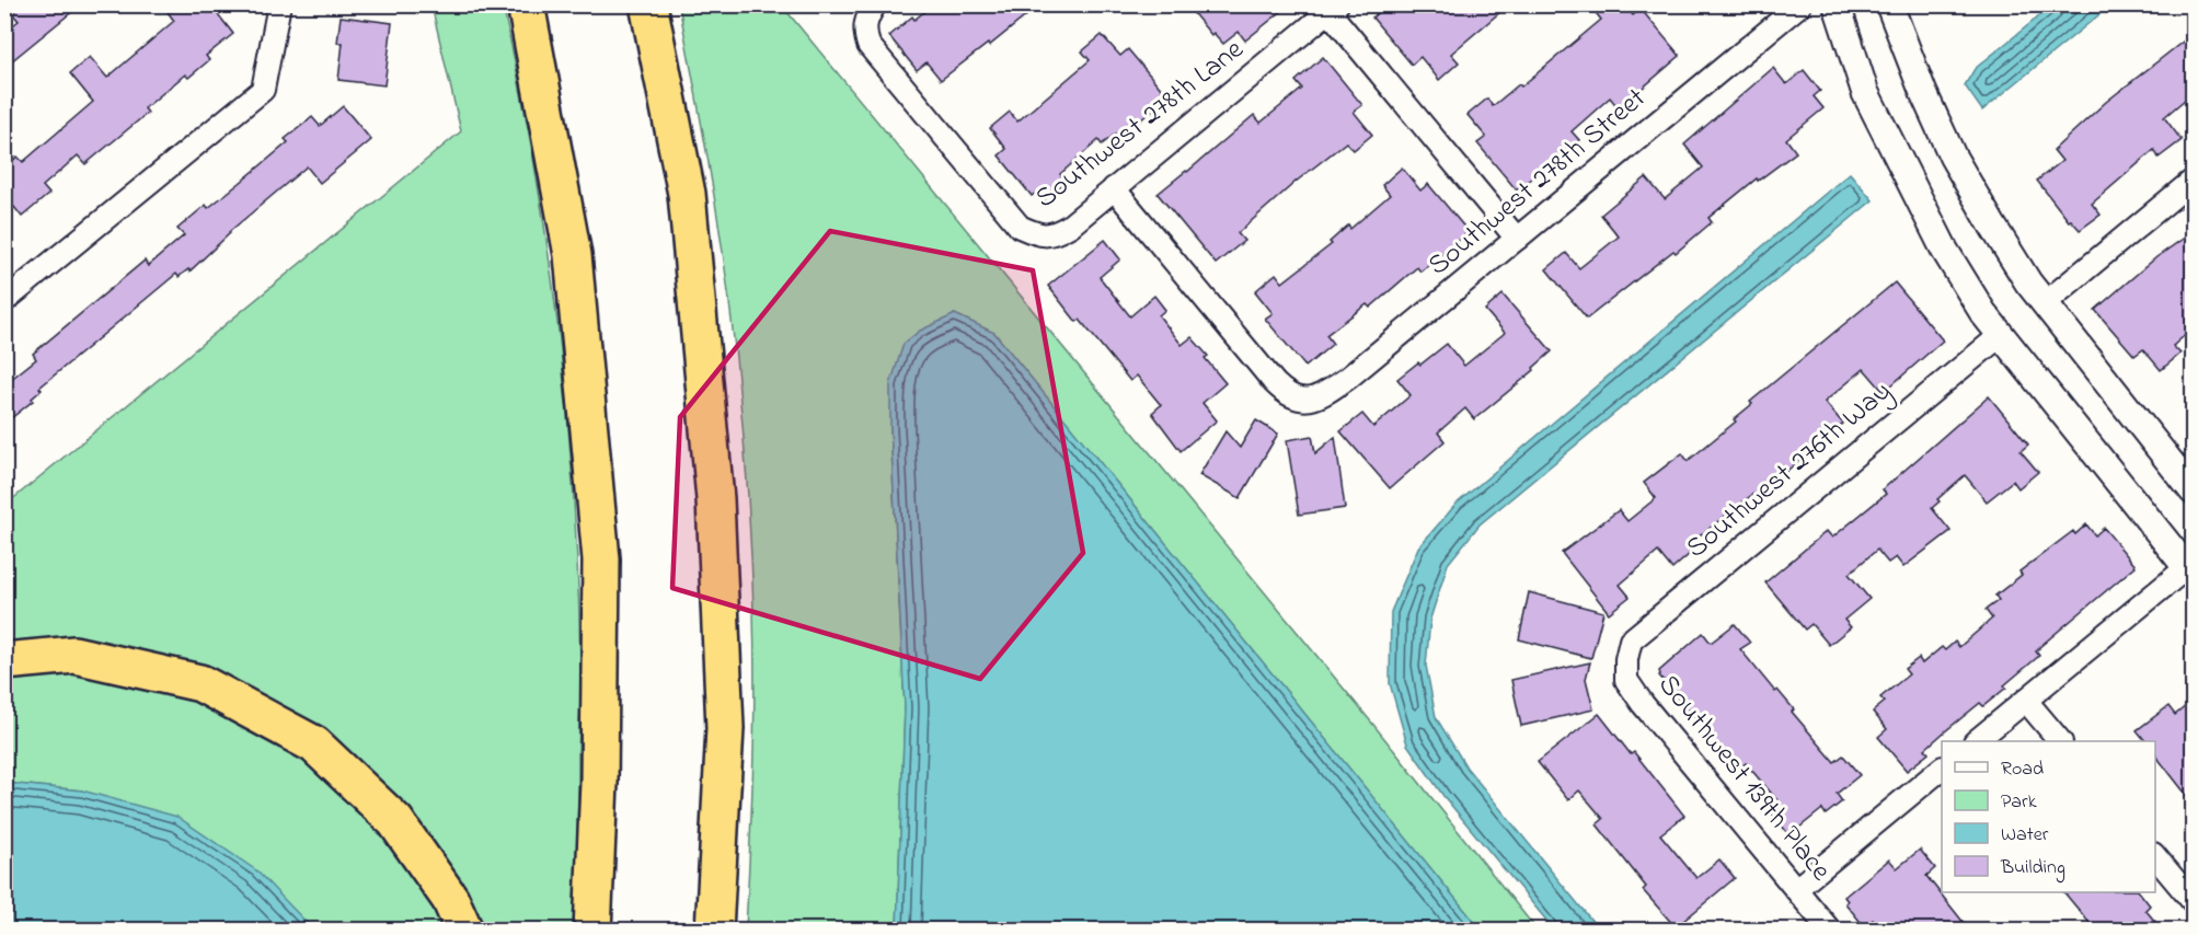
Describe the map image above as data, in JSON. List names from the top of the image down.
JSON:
{
  "streets": {
    "street": [
      "Southwest 278th Lane",
      "Southwest 278th Street",
      "Southwest 276th Way",
      "Southwest 139th Place"
    ]
  },
  "crossings": [
    ["Southwest 278th Lane", "Southwest 278th Street"],
    ["Southwest 276th Way", "Southwest 139th Place"]
  ],
  "legend": [
    "Road",
    "Park",
    "Water",
    "Building"
  ]
}
